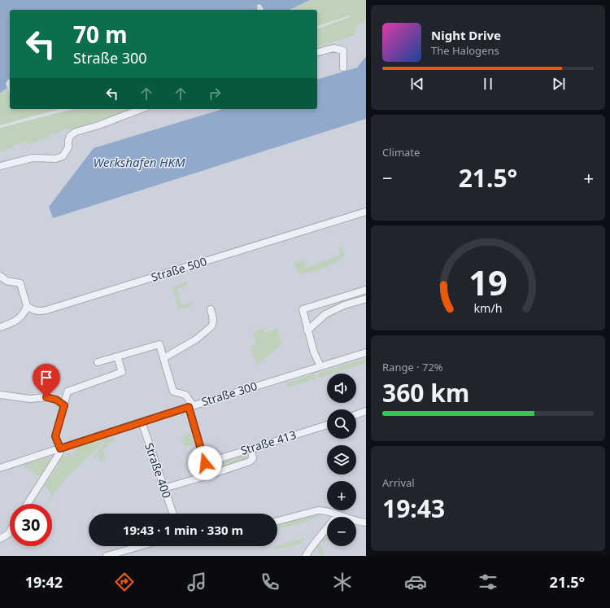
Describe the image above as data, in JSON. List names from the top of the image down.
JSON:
{
  "streets": {
    "street": [
      "Straße 500",
      "Straße 300",
      "Straße 413",
      "Straße 400"
    ]
  },
  "crossings": [
    ["Straße 300", "Straße 400"]
  ],
  "water": ["Werkshafen HKM"],
  "page": {
    "turn": ["70 m", "Straße 300"],
    "song": ["Night Drive", "The Halogens"],
    "tile": [
      "Climate",
      ["Range · 72%", "360 km"],
      ["Arrival", "19:43"]
    ],
    "heat": ["−", "21.5°", "+"],
    "map_buttons": ["+", "−"],
    "limit": "30",
    "trip": "19:43 · 1 min · 330 m",
    "tabs": ["19:42", "21.5°"],
    "gauge": ["19", "km/h"]
  }
}
